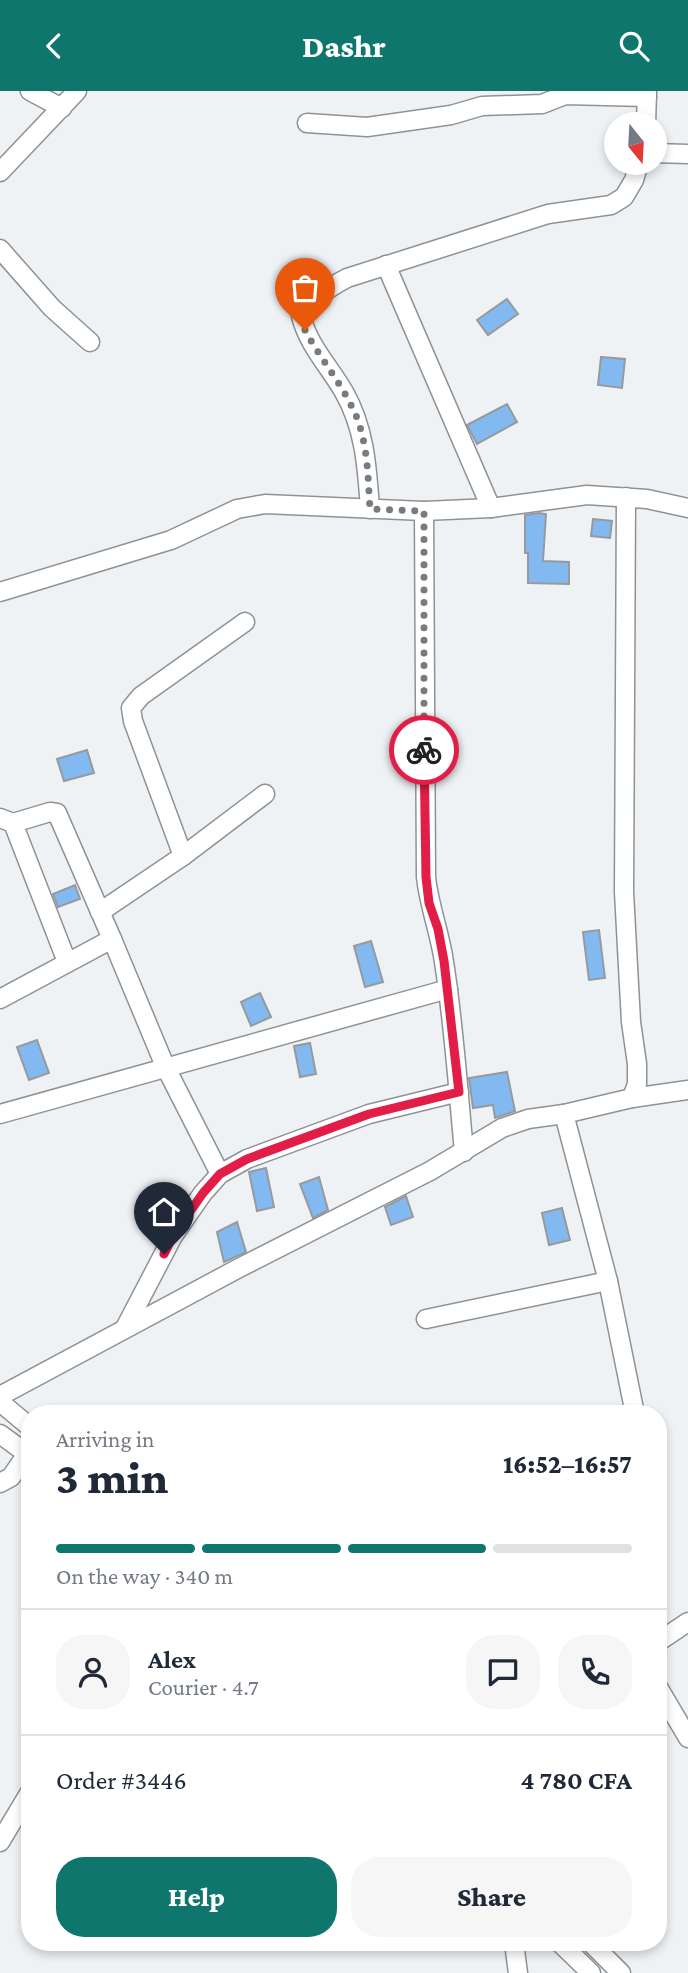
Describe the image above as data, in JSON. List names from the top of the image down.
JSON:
{
  "north": "bottom",
  "page": {
    "header": "Dashr",
    "heading": ["3 min", "Arriving in", "16:52–16:57"],
    "panel": [
      "Alex",
      "Courier · 4.7",
      "Order #3446",
      "4 780 CFA"
    ],
    "bar": "On the way · 340 m",
    "buttons": ["Help", "Share"]
  }
}
